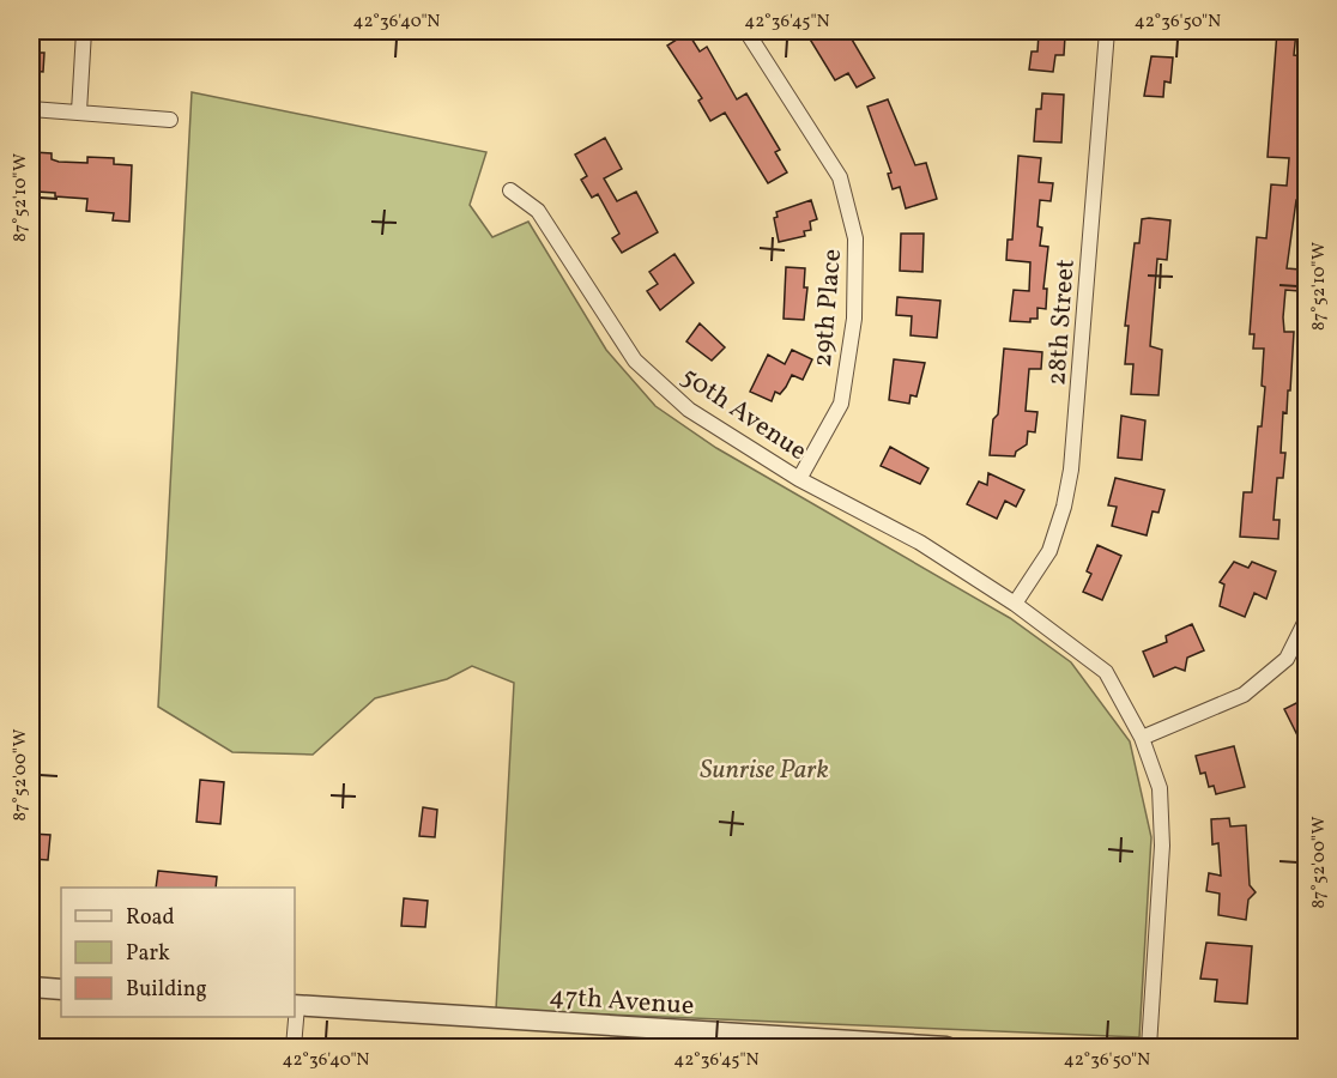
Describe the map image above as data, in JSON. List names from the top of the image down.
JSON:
{
  "streets": {
    "street": [
      "29th Place",
      "28th Street",
      "50th Avenue",
      "47th Avenue"
    ]
  },
  "crossings": [
    ["29th Place", "50th Avenue"],
    ["28th Street", "50th Avenue"]
  ],
  "parks": ["Sunrise Park"],
  "legend": ["Road", "Park", "Building"],
  "coordinates": [
    "42°36'40\"N",
    "42°36'45\"N",
    "42°36'50\"N",
    "87°52'10\"W",
    "87°52'00\"W"
  ]
}
